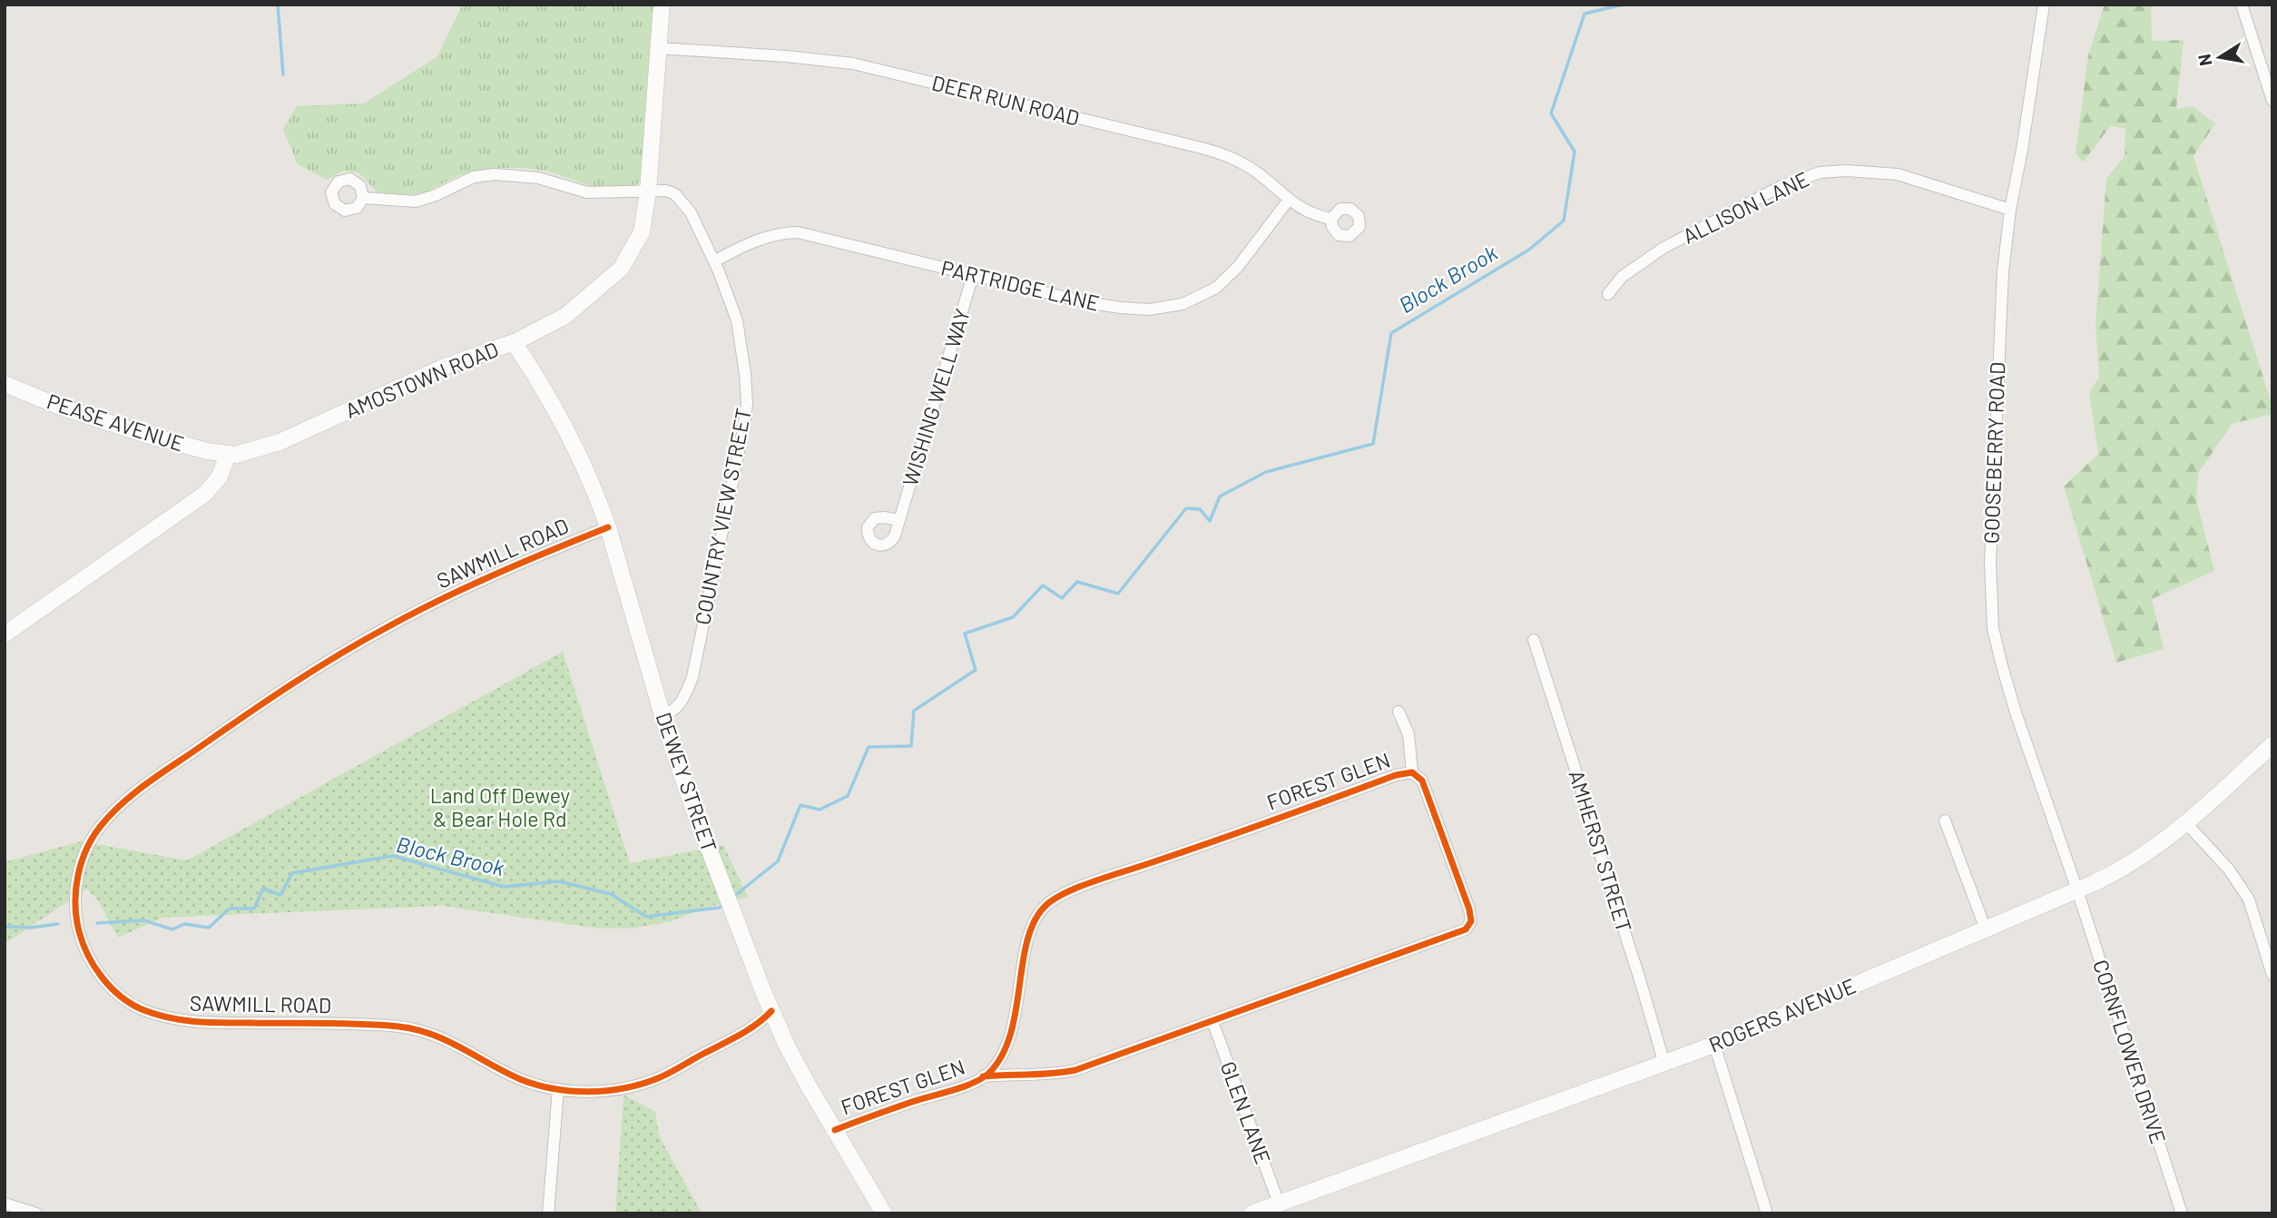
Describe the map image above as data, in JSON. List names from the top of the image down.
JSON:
{
  "streets": {
    "main road": [
      "AMOSTOWN ROAD",
      "PEASE AVENUE",
      "DEWEY STREET",
      "ROGERS AVENUE"
    ],
    "street": [
      "DEER RUN ROAD",
      "ALLISON LANE",
      "PARTRIDGE LANE",
      "WISHING WELL WAY",
      "GOOSEBERRY ROAD",
      "COUNTRY VIEW STREET",
      "SAWMILL ROAD",
      "FOREST GLEN",
      "AMHERST STREET",
      "CORNFLOWER DRIVE",
      "GLEN LANE"
    ]
  },
  "crossings": [
    ["DEER RUN ROAD", "PARTRIDGE LANE"],
    ["DEER RUN ROAD", "AMOSTOWN ROAD"],
    ["ALLISON LANE", "GOOSEBERRY ROAD"],
    ["PARTRIDGE LANE", "WISHING WELL WAY"],
    ["PARTRIDGE LANE", "COUNTRY VIEW STREET"],
    ["AMOSTOWN ROAD", "PEASE AVENUE"],
    ["AMOSTOWN ROAD", "COUNTRY VIEW STREET"],
    ["AMOSTOWN ROAD", "DEWEY STREET"],
    ["GOOSEBERRY ROAD", "ROGERS AVENUE"],
    ["GOOSEBERRY ROAD", "CORNFLOWER DRIVE"],
    ["COUNTRY VIEW STREET", "DEWEY STREET"],
    ["SAWMILL ROAD", "DEWEY STREET"],
    ["FOREST GLEN", "DEWEY STREET"],
    ["FOREST GLEN", "GLEN LANE"],
    ["AMHERST STREET", "ROGERS AVENUE"],
    ["ROGERS AVENUE", "CORNFLOWER DRIVE"],
    ["ROGERS AVENUE", "GLEN LANE"]
  ],
  "water": ["Block Brook"],
  "parks": ["Land Off Dewey & Bear Hole Rd"],
  "north": "left"
}
